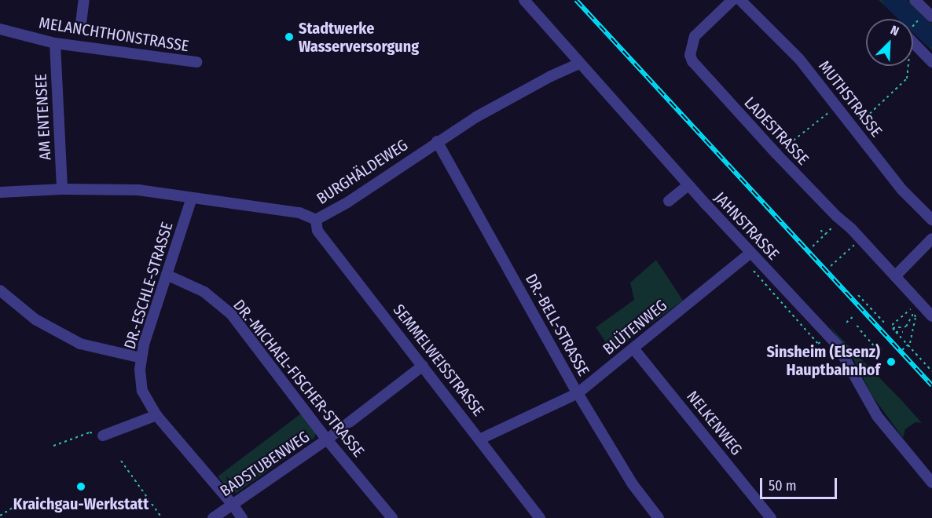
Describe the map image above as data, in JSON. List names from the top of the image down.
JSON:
{
  "streets": {
    "street": [
      "MELANCHTHONSTRASSE",
      "MUTHSTRASSE",
      "AM ENTENSEE",
      "LADESTRASSE",
      "BURGHÄLDEWEG",
      "JAHNSTRASSE",
      "DR.-ESCHLE-STRASSE",
      "DR.-BELL-STRASSE",
      "BLÜTENWEG",
      "SEMMELWEISSTRASSE",
      "DR.-MICHAEL-FISCHER-STRASSE",
      "NELKENWEG",
      "BADSTUBENWEG"
    ]
  },
  "crossings": [
    ["MELANCHTHONSTRASSE", "AM ENTENSEE"],
    ["AM ENTENSEE", "BURGHÄLDEWEG"],
    ["BURGHÄLDEWEG", "JAHNSTRASSE"],
    ["BURGHÄLDEWEG", "DR.-ESCHLE-STRASSE"],
    ["BURGHÄLDEWEG", "DR.-BELL-STRASSE"],
    ["BURGHÄLDEWEG", "SEMMELWEISSTRASSE"],
    ["JAHNSTRASSE", "BLÜTENWEG"],
    ["DR.-ESCHLE-STRASSE", "DR.-MICHAEL-FISCHER-STRASSE"],
    ["DR.-ESCHLE-STRASSE", "BADSTUBENWEG"],
    ["DR.-BELL-STRASSE", "BLÜTENWEG"],
    ["BLÜTENWEG", "SEMMELWEISSTRASSE"],
    ["BLÜTENWEG", "NELKENWEG"],
    ["SEMMELWEISSTRASSE", "BADSTUBENWEG"],
    ["DR.-MICHAEL-FISCHER-STRASSE", "BADSTUBENWEG"]
  ],
  "places": ["Stadtwerke Wasserversorgung", "Sinsheim (Elsenz) Hauptbahnhof", "Kraichgau-Werkstatt"],
  "scale_bar": "50 m",
  "north": "top right"
}
